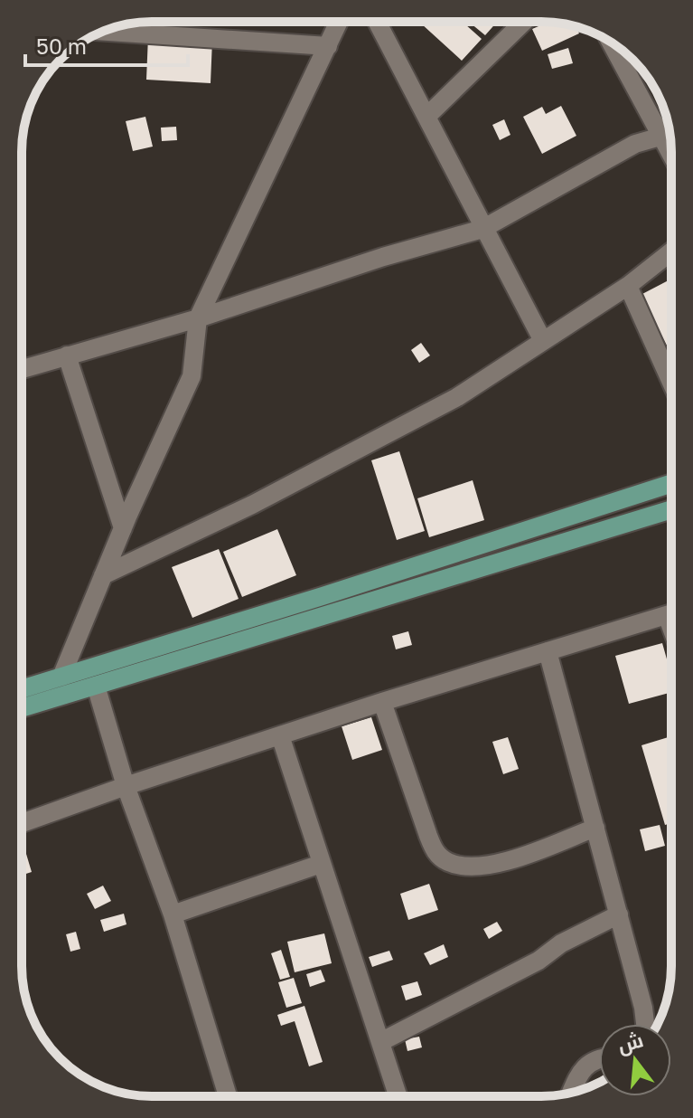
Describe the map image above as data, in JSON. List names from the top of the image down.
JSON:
{
  "scale_bar": "50 m",
  "north": "top"
}
